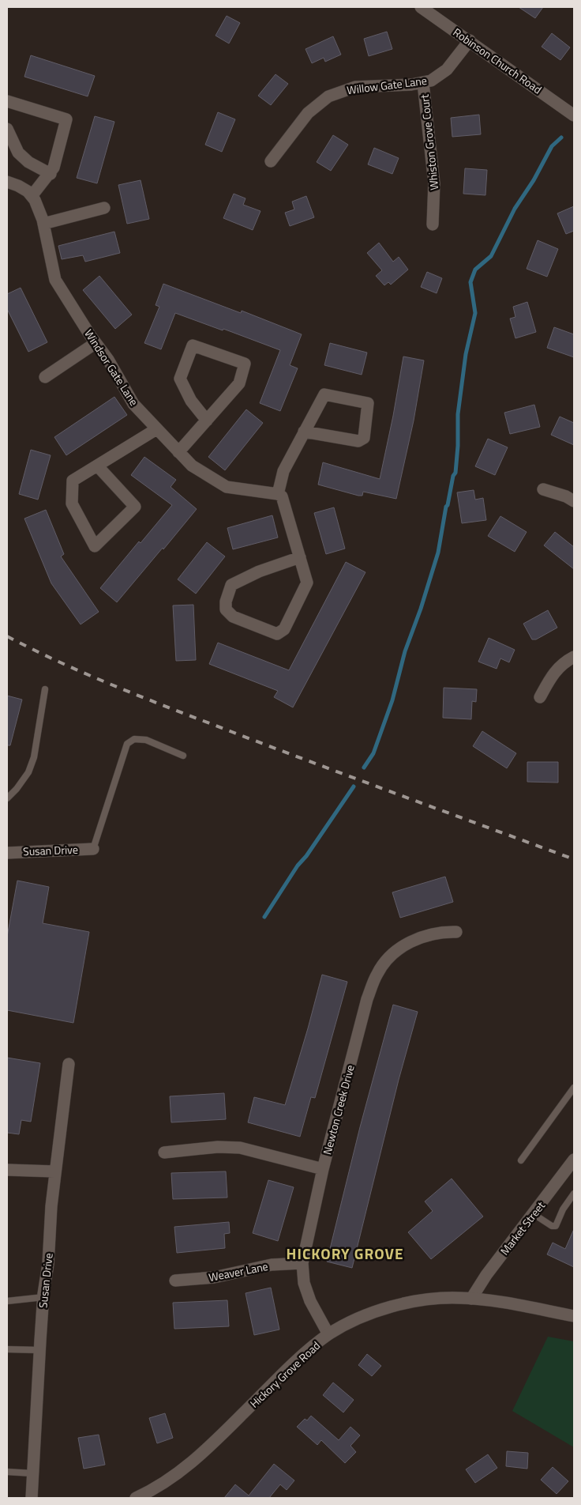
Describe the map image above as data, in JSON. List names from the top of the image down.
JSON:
{
  "streets": {
    "street": [
      "Robinson Church Road",
      "Willow Gate Lane",
      "Whiston Grove Court",
      "Windsor Gate Lane",
      "Susan Drive",
      "Newton Creek Drive",
      "Market Street",
      "Weaver Lane",
      "Hickory Grove Road"
    ]
  },
  "crossings": [
    ["Robinson Church Road", "Willow Gate Lane"],
    ["Willow Gate Lane", "Whiston Grove Court"],
    ["Newton Creek Drive", "Weaver Lane"],
    ["Newton Creek Drive", "Hickory Grove Road"],
    ["Market Street", "Hickory Grove Road"]
  ],
  "districts": ["HICKORY GROVE"]
}
